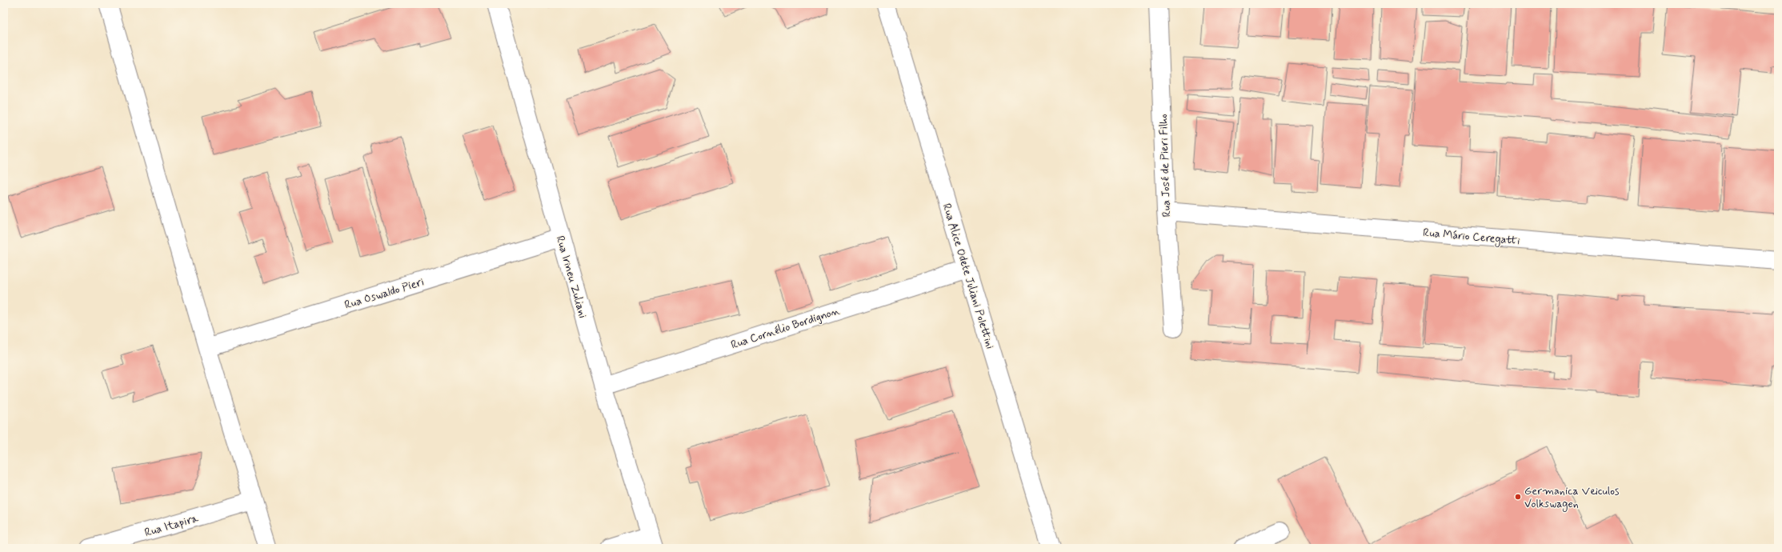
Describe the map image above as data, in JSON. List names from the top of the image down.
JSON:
{
  "streets": {
    "street": [
      "Rua José de Pieri Filho",
      "Rua Mário Ceregatti",
      "Rua Alice Odete Juliani Polettini",
      "Rua Irineu Zuliani",
      "Rua Oswaldo Pieri",
      "Rua Cornélio Bordignon",
      "Rua Itapira"
    ]
  },
  "crossings": [
    ["Rua José de Pieri Filho", "Rua Mário Ceregatti"],
    ["Rua Alice Odete Juliani Polettini", "Rua Cornélio Bordignon"],
    ["Rua Irineu Zuliani", "Rua Oswaldo Pieri"],
    ["Rua Irineu Zuliani", "Rua Cornélio Bordignon"]
  ],
  "places": ["Germanica Veiculos Volkswagen"]
}
